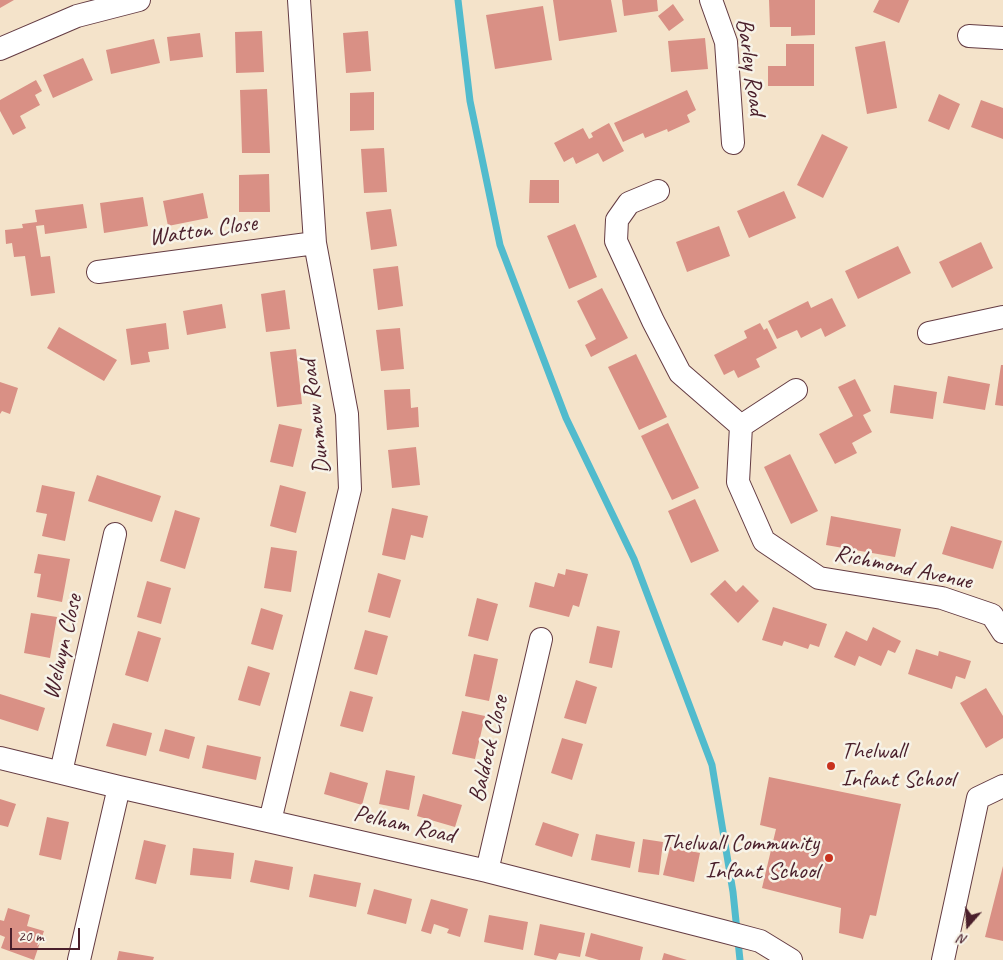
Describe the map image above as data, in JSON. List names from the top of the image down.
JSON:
{
  "streets": {
    "street": [
      "Barley Road",
      "Watton Close",
      "Dunmow Road",
      "Richmond Avenue",
      "Welwyn Close",
      "Baldock Close",
      "Pelham Road"
    ]
  },
  "crossings": [
    ["Watton Close", "Dunmow Road"],
    ["Dunmow Road", "Pelham Road"],
    ["Welwyn Close", "Pelham Road"],
    ["Baldock Close", "Pelham Road"]
  ],
  "places": ["Thelwall Infant School", "Thelwall Community Infant School"],
  "scale_bar": "20 m",
  "north": "bottom"
}
